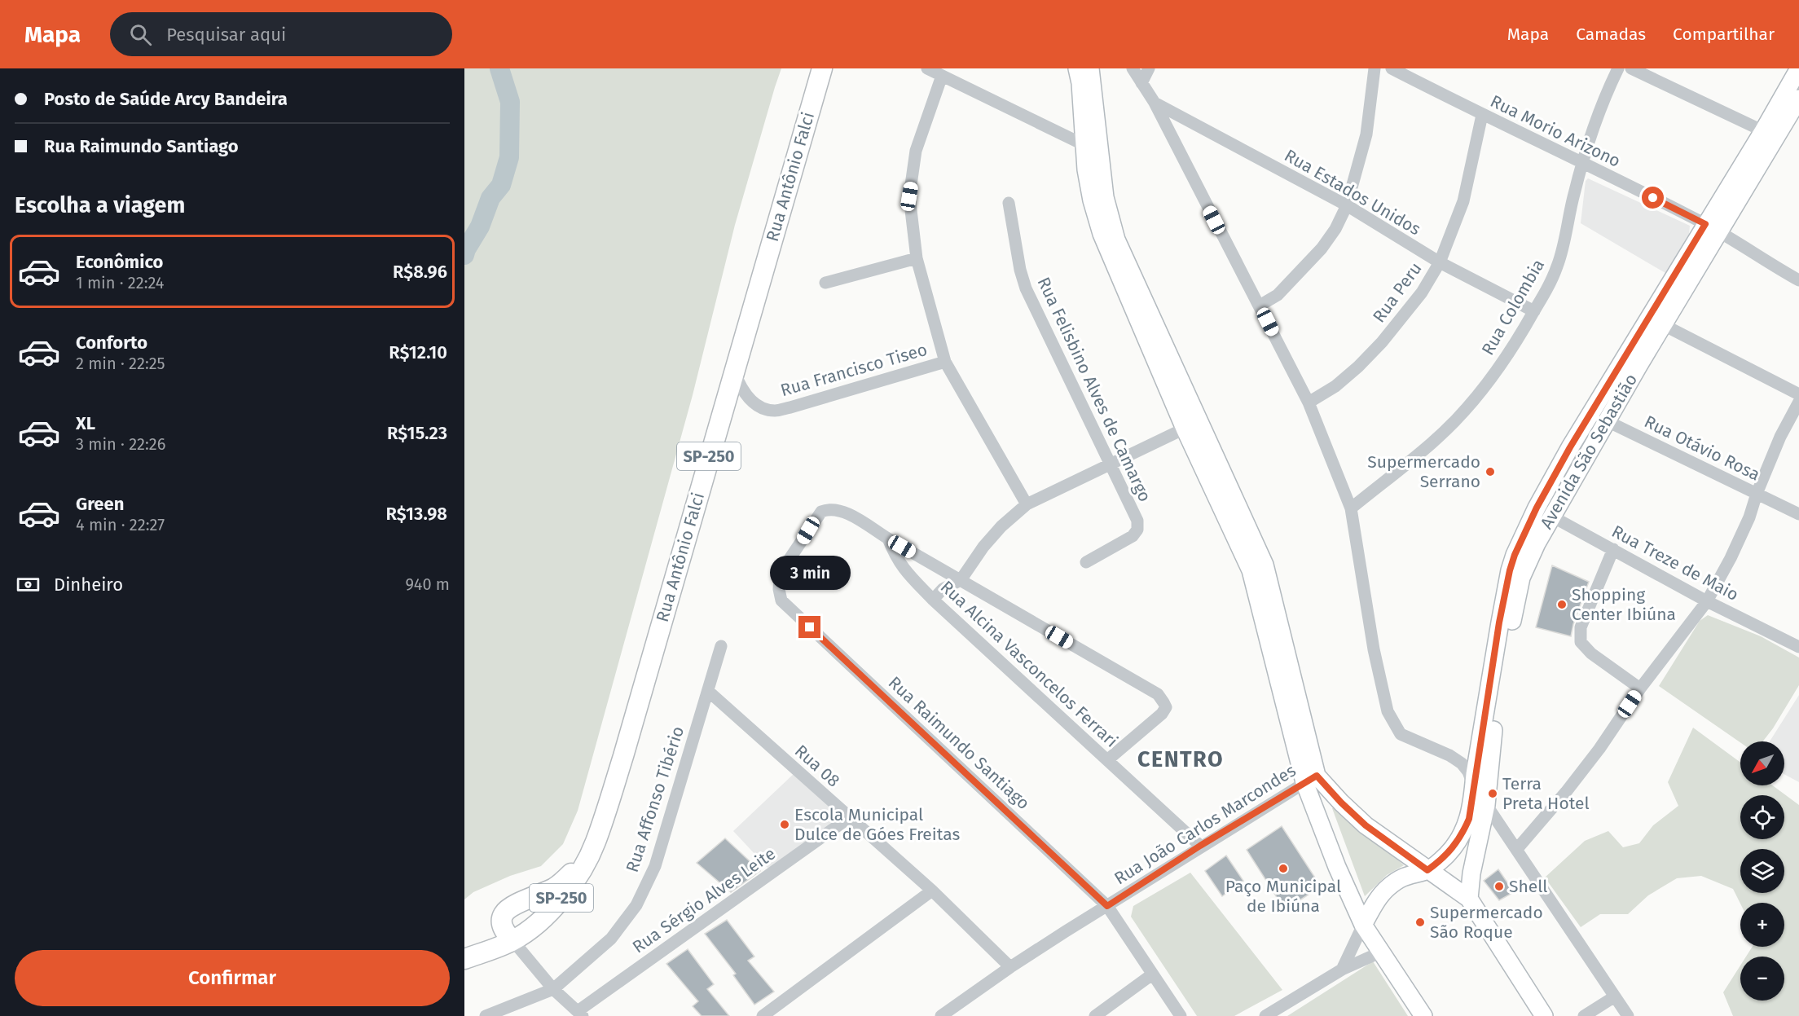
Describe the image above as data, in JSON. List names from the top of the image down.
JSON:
{
  "streets": {
    "main road": ["Rua Antônio Falci", "Avenida São Sebastião", "SP-250"],
    "street": [
      "Rua Morio Arizono",
      "Rua Estados Unidos",
      "Rua Peru",
      "Rua Colombia",
      "Rua Francisco Tiseo",
      "Rua Felisbino Alves de Camargo",
      "Rua Otávio Rosa",
      "Rua Treze de Maio",
      "Rua Alcina Vasconcelos Ferrari",
      "Rua Raimundo Santiago",
      "Rua 08",
      "Rua Affonso Tibério",
      "Rua João Carlos Marcondes",
      "Rua Sérgio Alves Leite"
    ]
  },
  "crossings": [
    ["Rua Morio Arizono", "Rua Peru"],
    ["Rua Morio Arizono", "Rua Colombia"],
    ["Rua Morio Arizono", "Avenida São Sebastião"],
    ["Rua Antônio Falci", "Rua Francisco Tiseo"],
    ["Rua Estados Unidos", "Rua Peru"],
    ["Rua Estados Unidos", "Rua Colombia"],
    ["Rua Otávio Rosa", "Avenida São Sebastião"],
    ["Avenida São Sebastião", "Rua Treze de Maio"],
    ["Rua Alcina Vasconcelos Ferrari", "Rua Raimundo Santiago"],
    ["Rua Alcina Vasconcelos Ferrari", "Rua João Carlos Marcondes"],
    ["Rua Raimundo Santiago", "Rua João Carlos Marcondes"],
    ["Rua 08", "Rua Affonso Tibério"],
    ["Rua 08", "Rua João Carlos Marcondes"],
    ["Rua 08", "Rua Sérgio Alves Leite"]
  ],
  "districts": ["CENTRO"],
  "places": [
    "Supermercado Serrano",
    "Shopping Center Ibiúna",
    "Terra Preta Hotel",
    "Escola Municipal Dulce de Góes Freitas",
    "Paço Municipal de Ibiúna",
    "Shell",
    "Supermercado São Roque"
  ],
  "north": "bottom left",
  "page": {
    "header": "Mapa",
    "search": "Pesquisar aqui",
    "nav": ["Mapa", "Camadas", "Compartilhar"],
    "banner": ["Posto de Saúde Arcy Bandeira", "Rua Raimundo Santiago"],
    "heading": "Escolha a viagem",
    "list": [
      {
        "name": "Econômico",
        "note": "1 min · 22:24",
        "value": "R$8.96"
      },
      {
        "name": "Conforto",
        "note": "2 min · 22:25",
        "value": "R$12.10"
      },
      {
        "name": "XL",
        "note": "3 min · 22:26",
        "value": "R$15.23"
      },
      {
        "name": "Green",
        "note": "4 min · 22:27",
        "value": "R$13.98"
      }
    ],
    "bubble": "3 min",
    "pay": ["Dinheiro", "940 m"],
    "map_buttons": ["+", "−"],
    "buttons": "Confirmar"
  }
}
